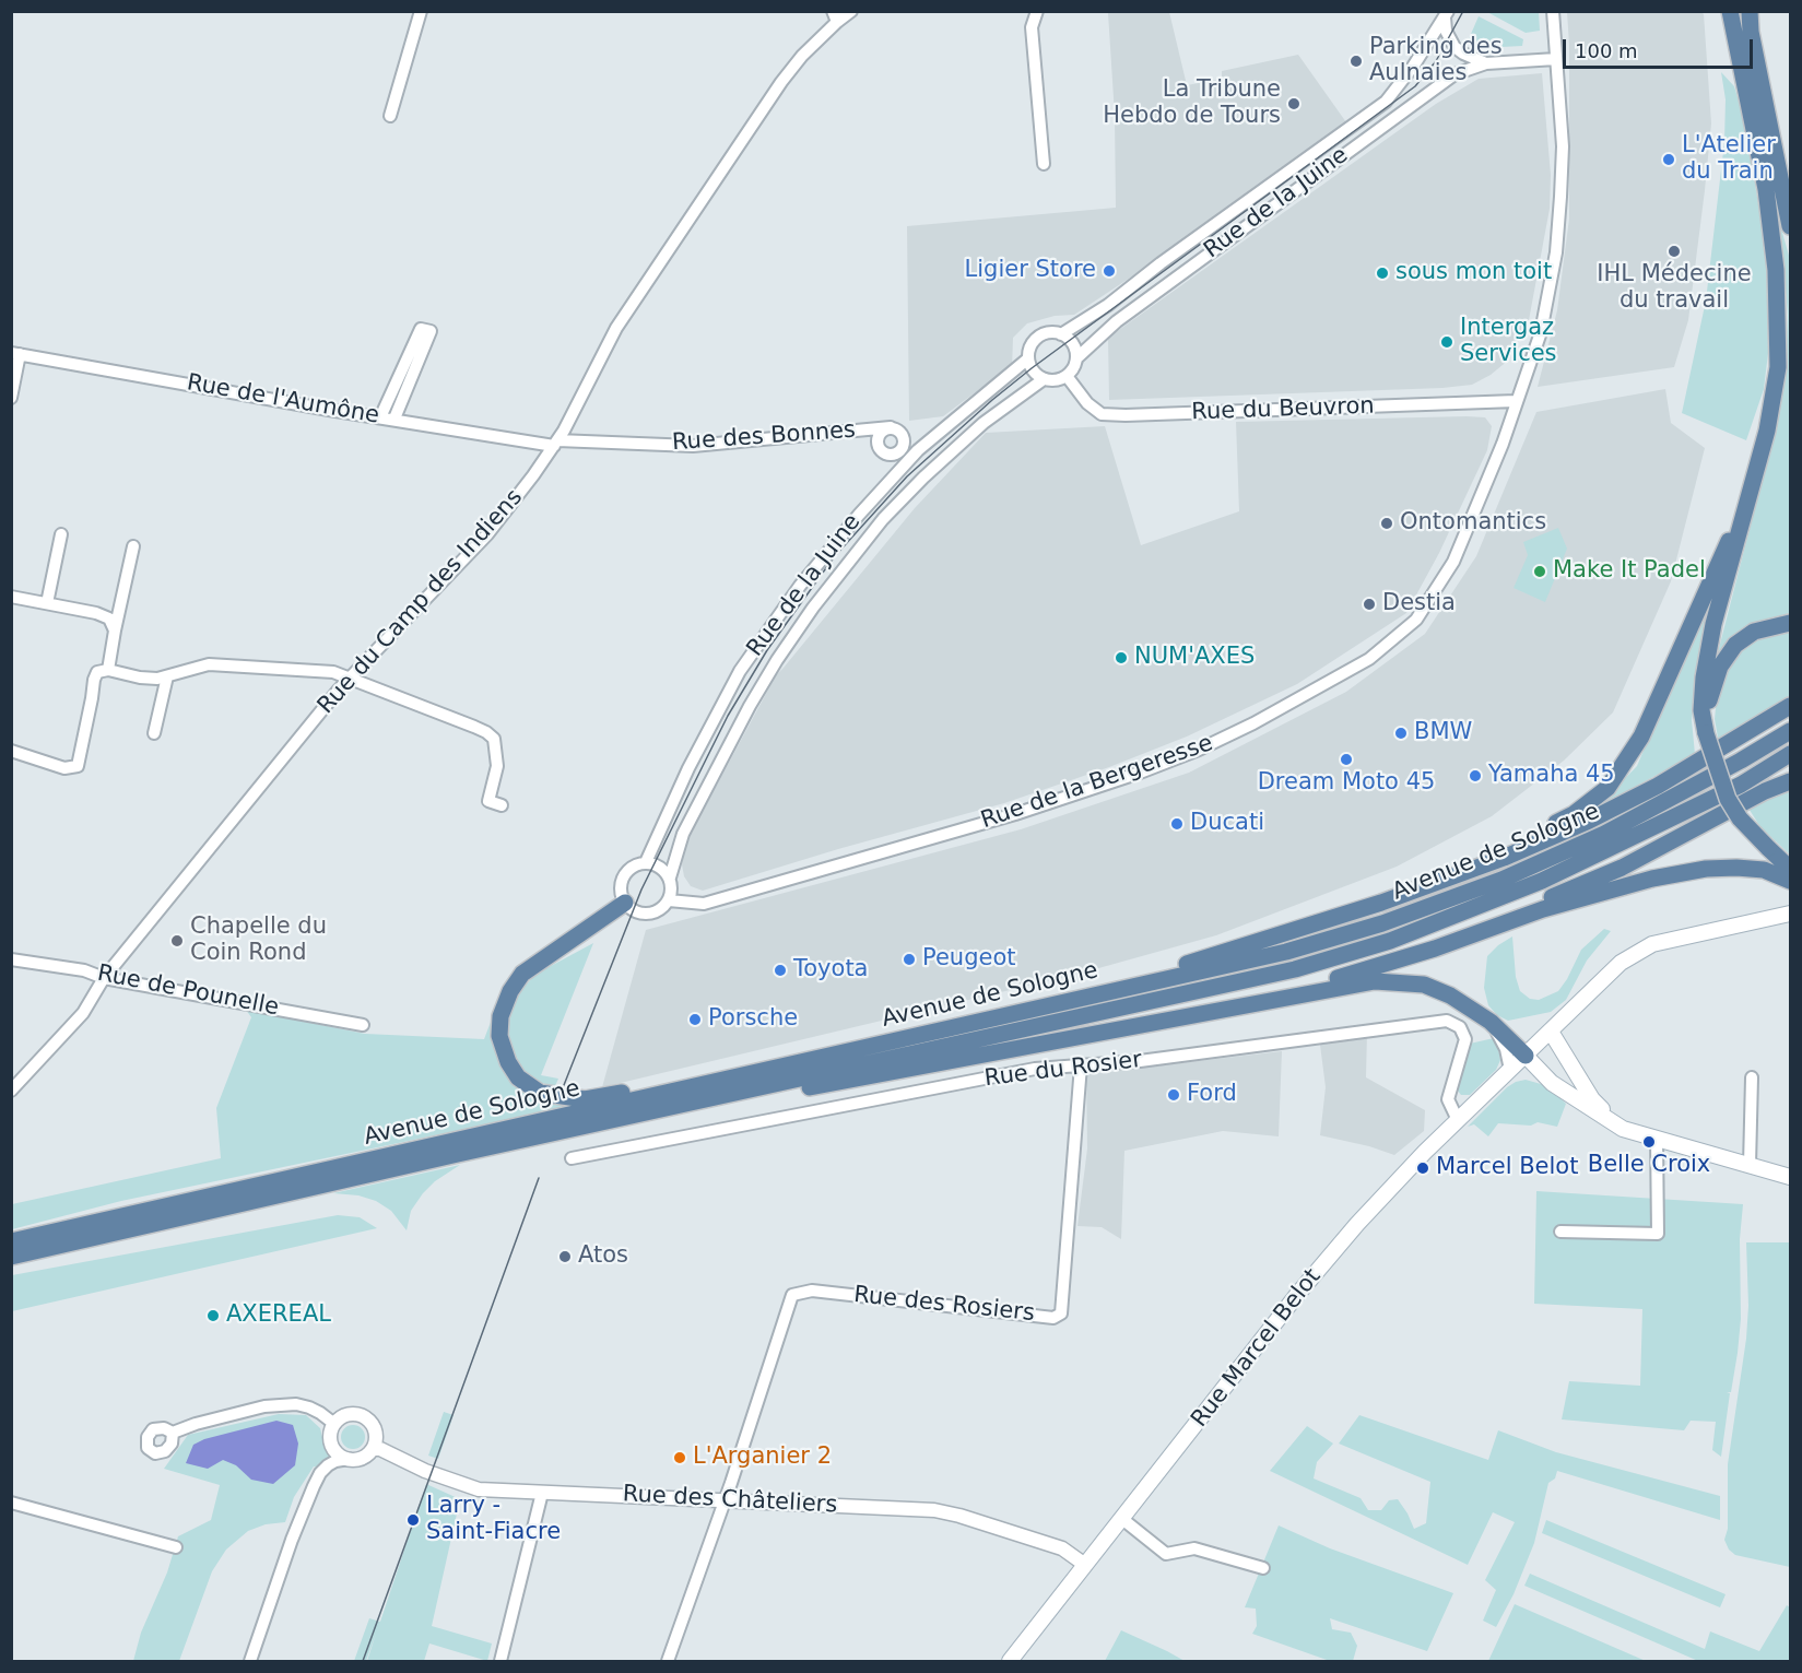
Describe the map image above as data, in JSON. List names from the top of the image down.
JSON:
{
  "streets": {
    "main road": ["Avenue de Sologne", "Rue Marcel Belot"],
    "street": [
      "Rue de la Juine",
      "Rue de l'Aumône",
      "Rue du Beuvron",
      "Rue des Bonnes",
      "Rue du Camp des Indiens",
      "Rue de la Bergeresse",
      "Rue de Pounelle",
      "Rue du Rosier",
      "Rue des Rosiers",
      "Rue des Châteliers"
    ]
  },
  "crossings": [
    ["Rue de la Juine", "Rue du Beuvron"],
    ["Rue de la Juine", "Rue de la Bergeresse"],
    ["Rue de l'Aumône", "Rue des Bonnes"],
    ["Rue de l'Aumône", "Rue du Camp des Indiens"],
    ["Rue du Beuvron", "Rue de la Bergeresse"],
    ["Rue des Bonnes", "Rue du Camp des Indiens"],
    ["Rue du Camp des Indiens", "Rue de Pounelle"],
    ["Rue du Rosier", "Rue des Rosiers"],
    ["Rue du Rosier", "Rue Marcel Belot"],
    ["Rue des Rosiers", "Rue des Châteliers"],
    ["Rue Marcel Belot", "Rue des Châteliers"]
  ],
  "places": [
    "Parking des Aulnaies",
    "La Tribune Hebdo de Tours",
    "L'Atelier du Train",
    "IHL Médecine du travail",
    "Ligier Store",
    "sous mon toit",
    "Intergaz Services",
    "Ontomantics",
    "Make It Padel",
    "Destia",
    "NUM'AXES",
    "BMW",
    "Dream Moto 45",
    "Yamaha 45",
    "Ducati",
    "Chapelle du Coin Rond",
    "Peugeot",
    "Toyota",
    "Porsche",
    "Ford",
    "Belle Croix",
    "Marcel Belot",
    "Atos",
    "AXEREAL",
    "L'Arganier 2",
    "Larry - Saint-Fiacre"
  ],
  "scale_bar": "100 m"
}
